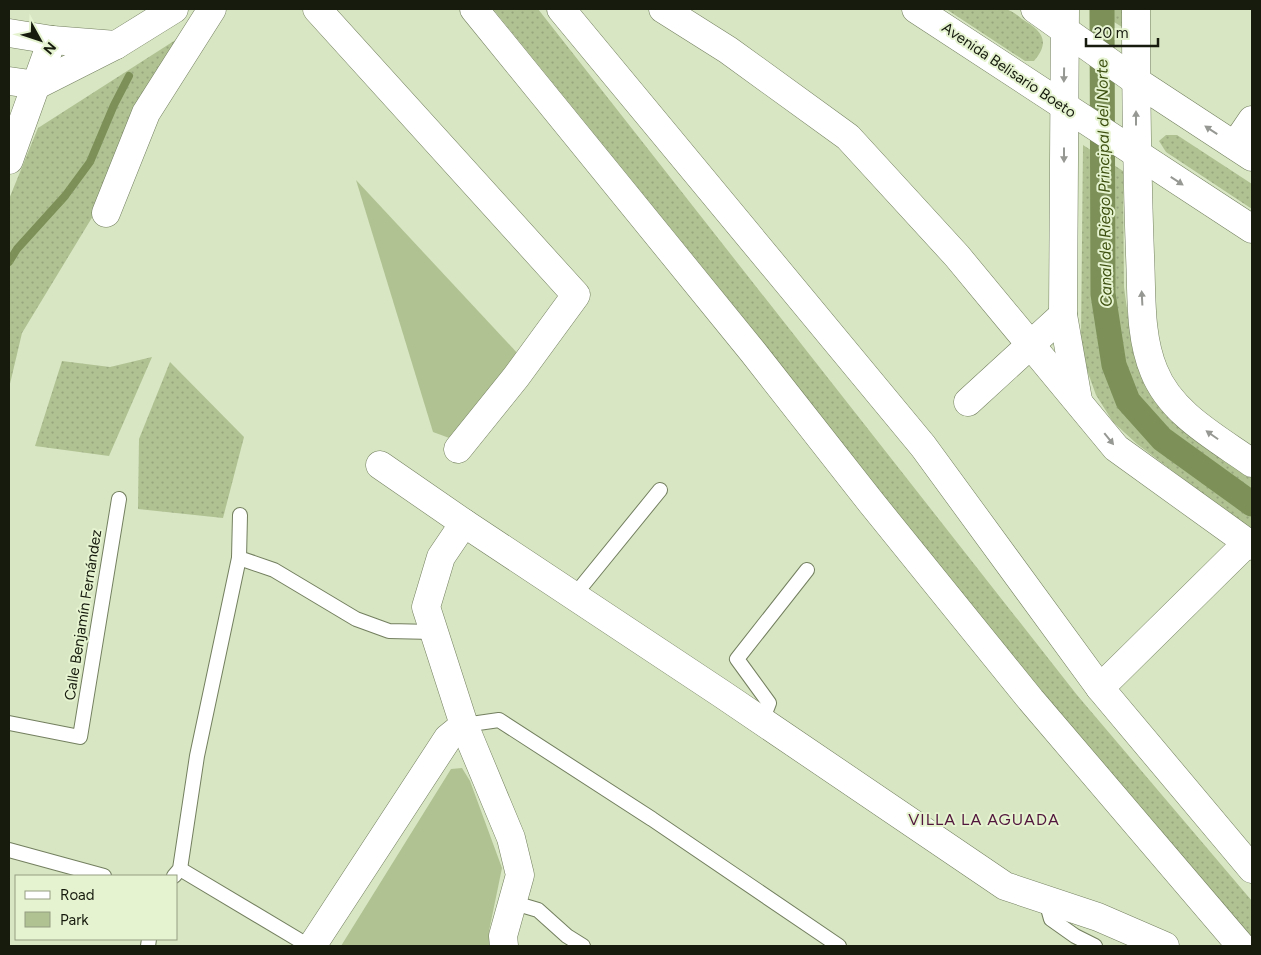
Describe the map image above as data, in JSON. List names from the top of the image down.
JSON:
{
  "streets": {
    "street": ["Avenida Belisario Boeto"],
    "lane": ["Calle Benjamín Fernández"]
  },
  "districts": ["VILLA LA AGUADA"],
  "water": ["Canal de Riego Principal del Norte"],
  "legend": ["Road", "Park"],
  "scale_bar": "20 m",
  "north": "bottom right"
}
